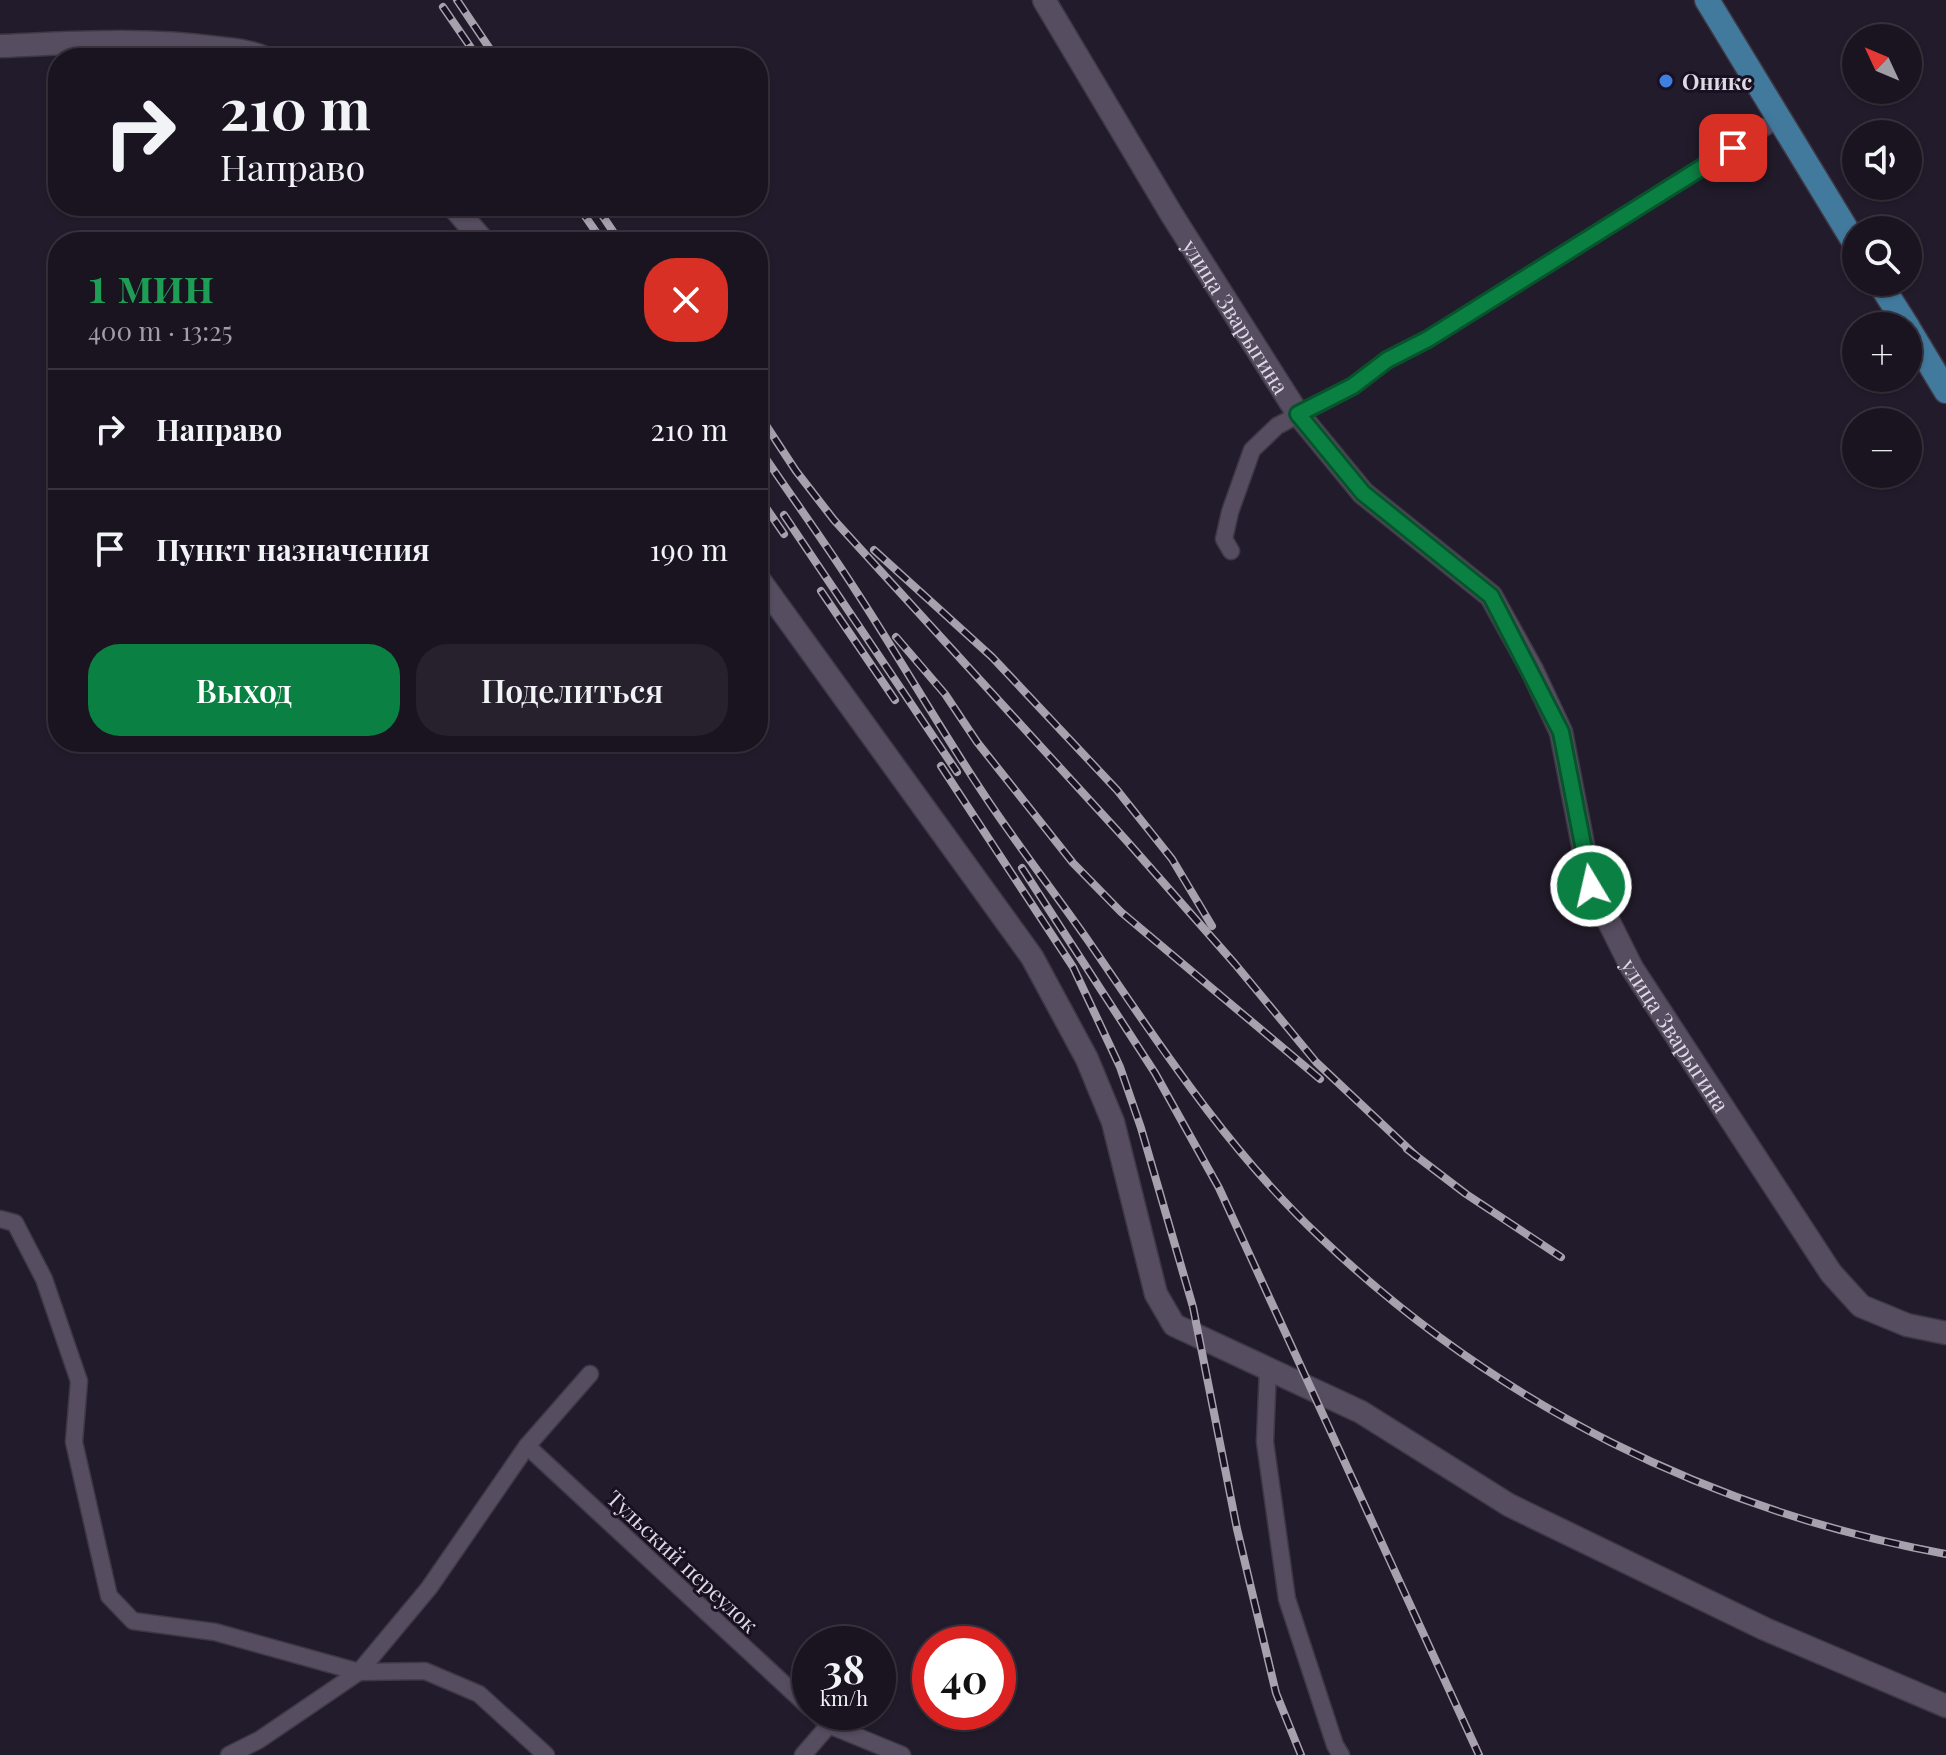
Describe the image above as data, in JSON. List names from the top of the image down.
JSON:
{
  "streets": {
    "street": ["улица Зварыгина", "Тульский переулок"]
  },
  "places": ["Оникс"],
  "north": "top left",
  "page": {
    "map_buttons": ["+", "−"],
    "turn": ["210 m", "Направо"],
    "heading": ["1 мин", "400 m · 13:25"],
    "list": [
      {
        "name": "Направо",
        "value": "210 m"
      },
      {
        "name": "Пункт назначения",
        "value": "190 m"
      }
    ],
    "buttons": ["Выход", "Поделиться"],
    "speed": "38 km/h",
    "limit": "40"
  }
}
